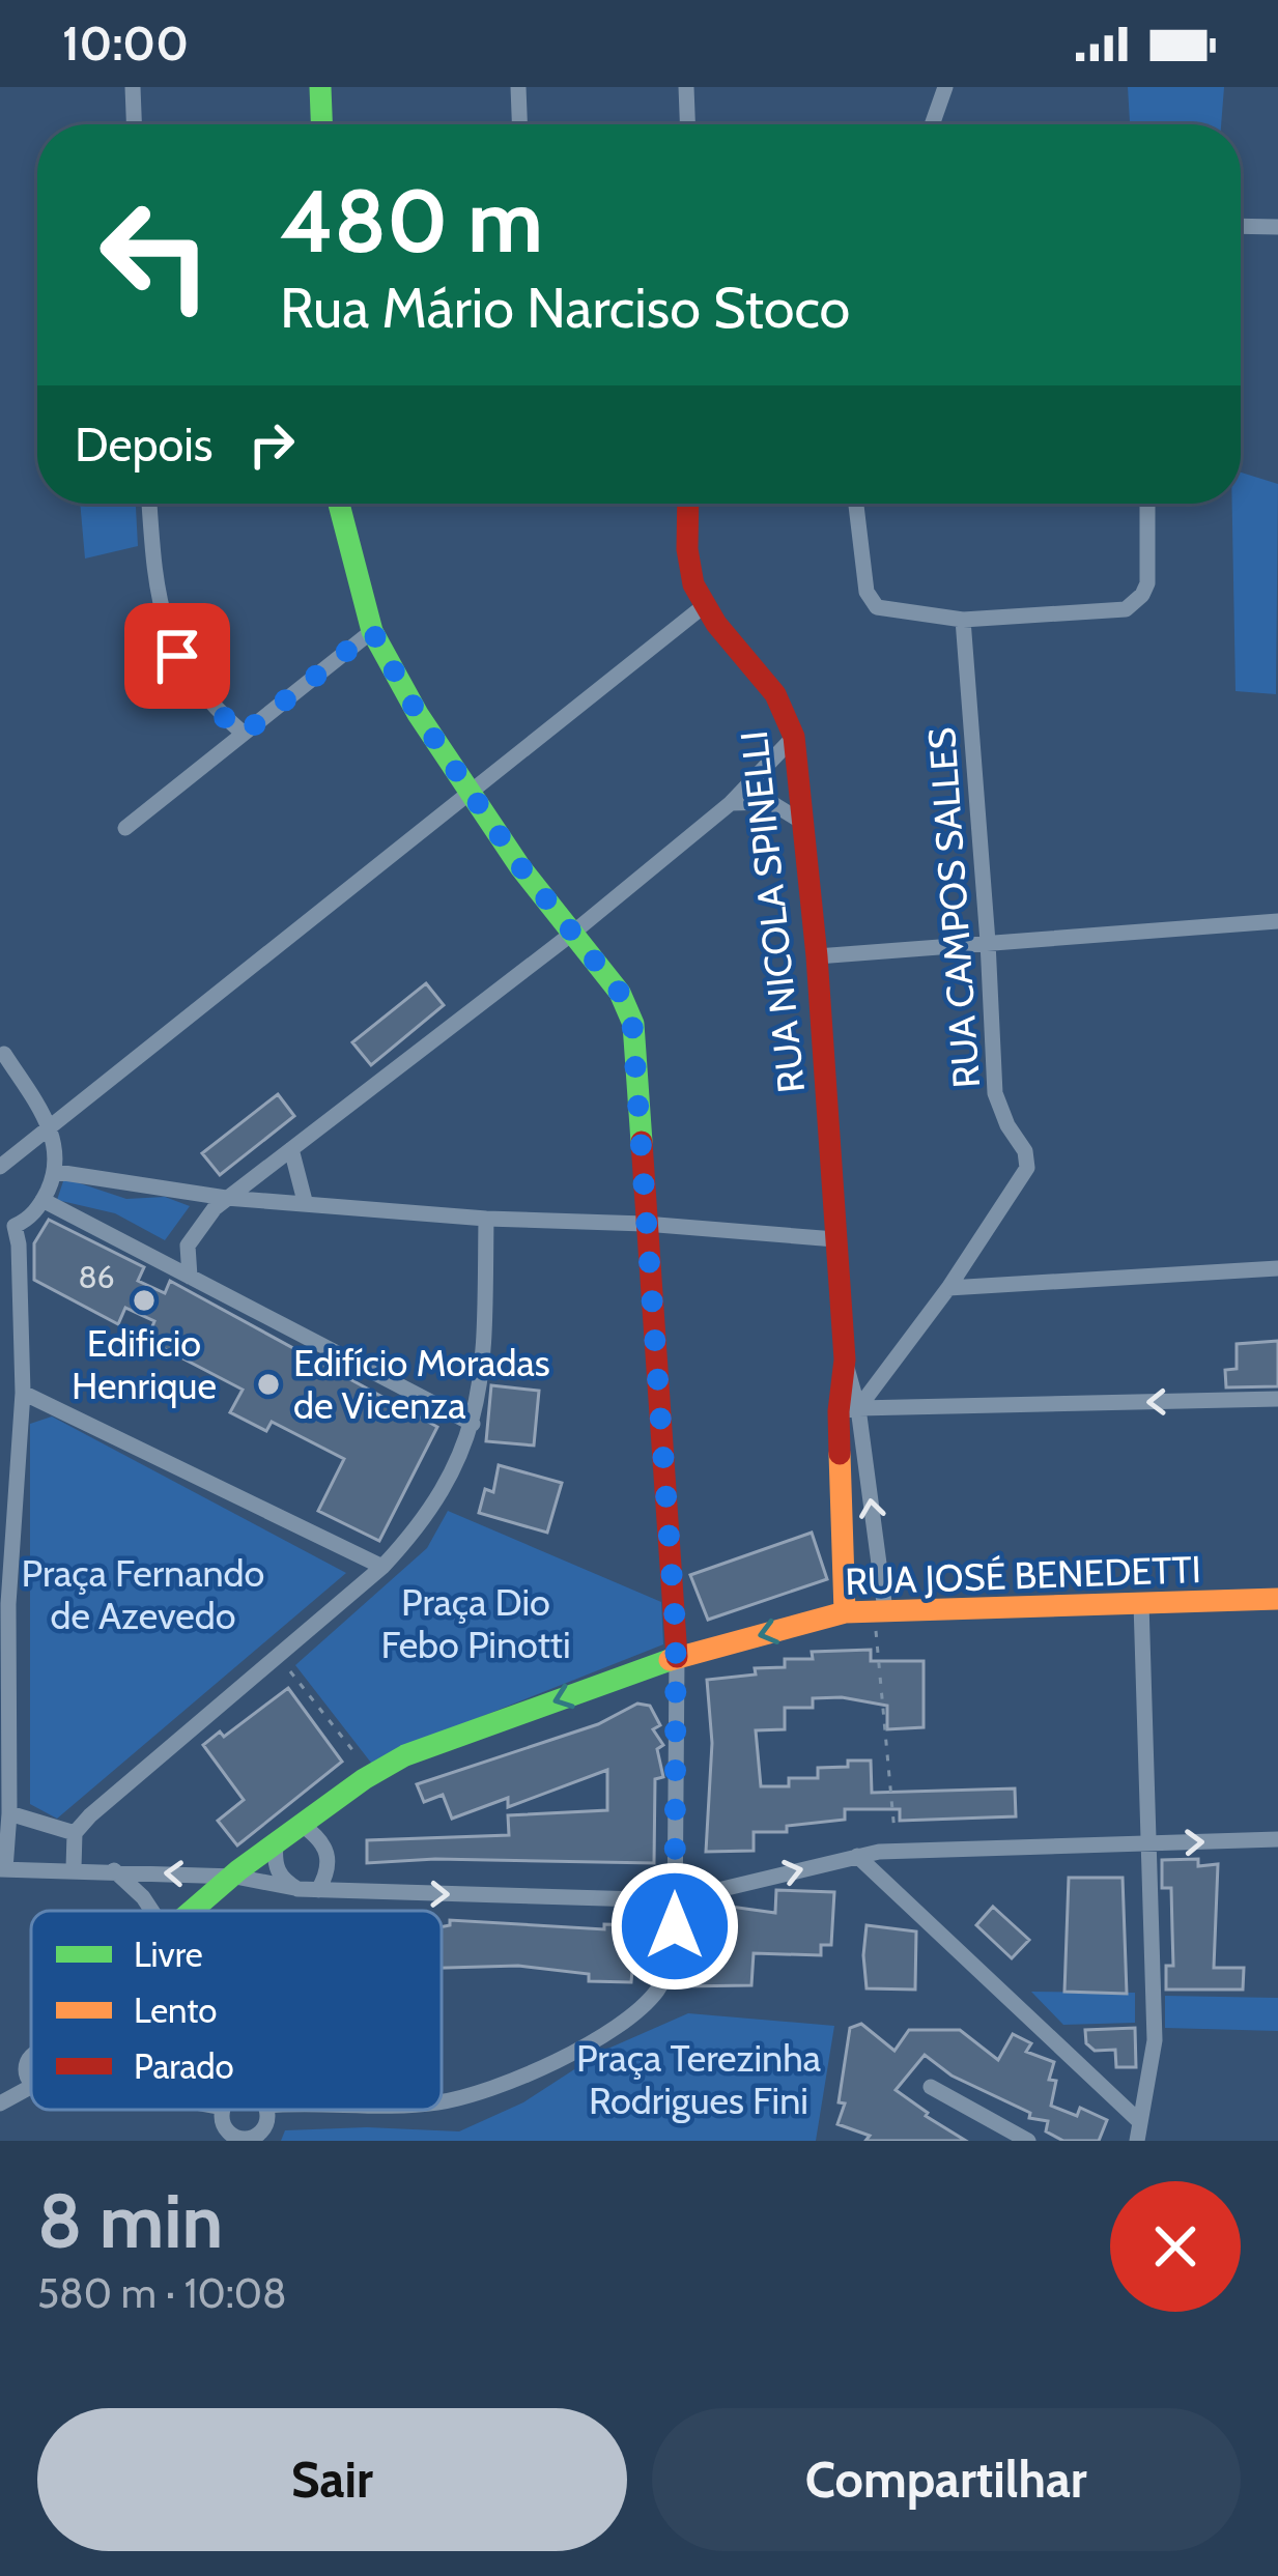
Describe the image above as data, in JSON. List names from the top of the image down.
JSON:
{
  "streets": {
    "street": ["RUA CAMPOS SALLES", "RUA NICOLA SPINELLI", "RUA JOSÉ BENEDETTI"]
  },
  "crossings": [
    ["RUA CAMPOS SALLES", "RUA NICOLA SPINELLI"],
    ["RUA NICOLA SPINELLI", "RUA JOSÉ BENEDETTI"]
  ],
  "parks": ["Praça Fernando de Azevedo", "Praça Dio Febo Pinotti", "Praça Terezinha Rodrigues Fini"],
  "places": ["Edificio Henrique", "Edifício Moradas de Vicenza"],
  "house_numbers": ["86"],
  "legend": ["Livre", "Lento", "Parado"],
  "page": {
    "status": "10:00",
    "turn": ["480 m", "Rua Mário Narciso Stoco"],
    "then": "Depois",
    "heading": ["8 min", "580 m · 10:08"],
    "buttons": ["Sair", "Compartilhar"]
  }
}
